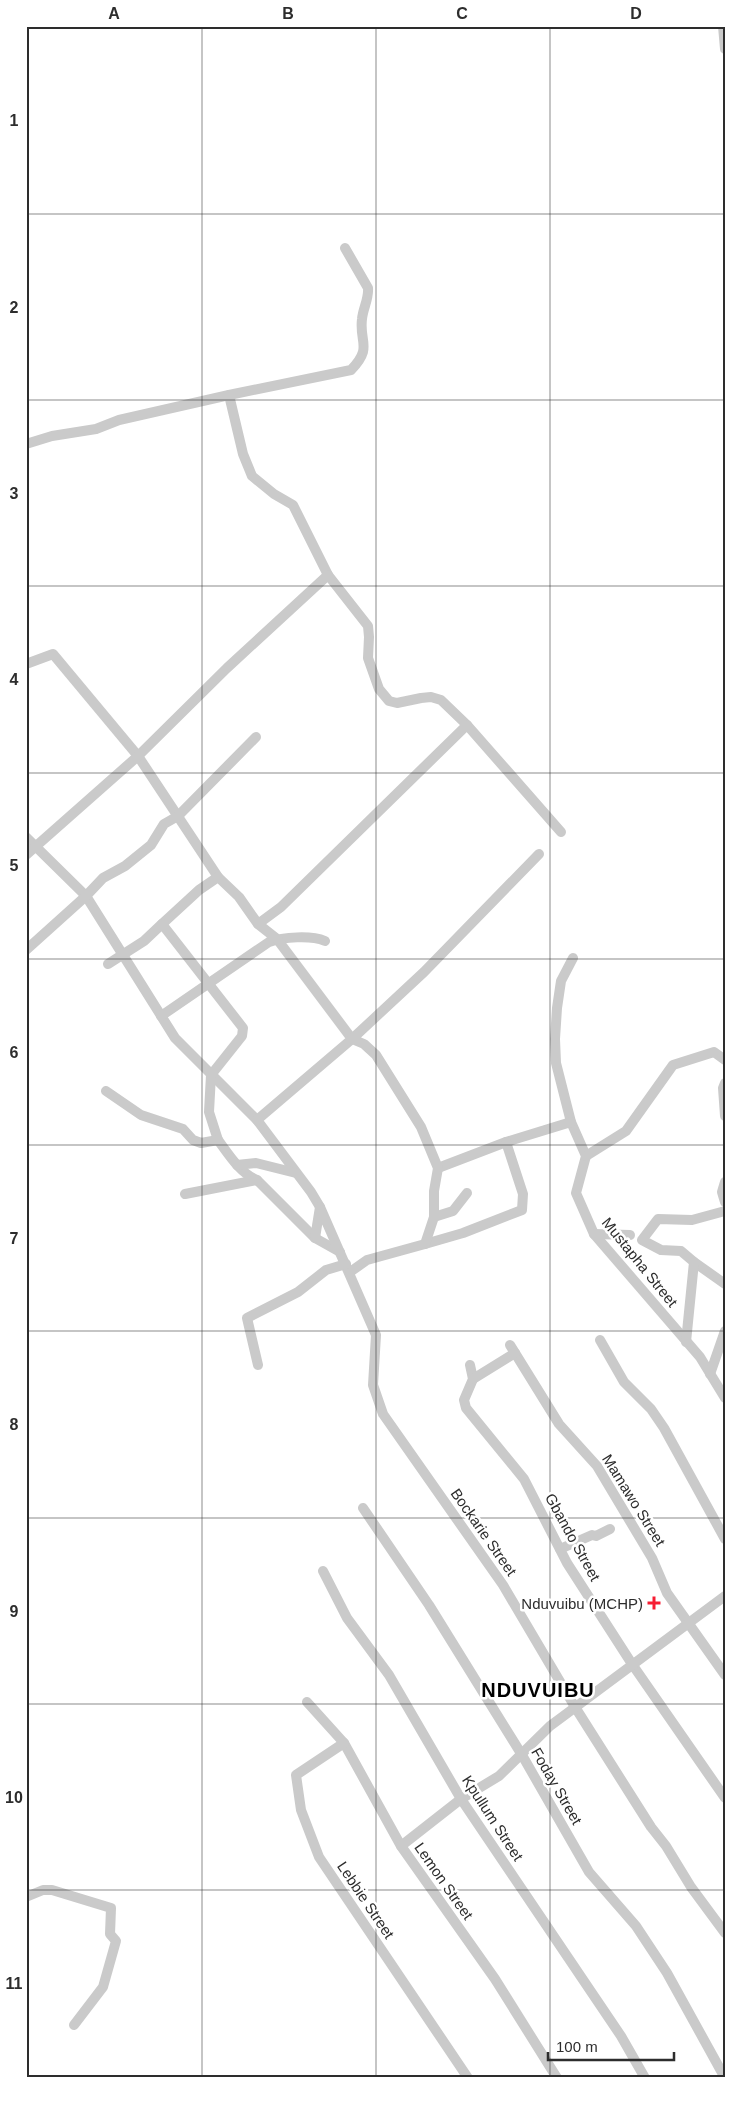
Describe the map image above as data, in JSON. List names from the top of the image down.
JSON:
{
  "streets": {
    "street": [
      "Mustapha Street",
      "Mamawo Street",
      "Bockarie Street",
      "Gbando Street",
      "Foday Street",
      "Kpullum Street",
      "Lemon Street",
      "Lebbie Street"
    ]
  },
  "crossings": [
    ["Mamawo Street", "Gbando Street"],
    ["Lemon Street", "Lebbie Street"]
  ],
  "districts": ["NDUVUIBU"],
  "places": {
    "health": ["Nduvuibu (MCHP)"]
  },
  "scale_bar": "100 m",
  "grid": {
    "columns": [
      "A",
      "B",
      "C",
      "D"
    ],
    "rows": [
      "1",
      "2",
      "3",
      "4",
      "5",
      "6",
      "7",
      "8",
      "9",
      "10",
      "11"
    ]
  }
}
